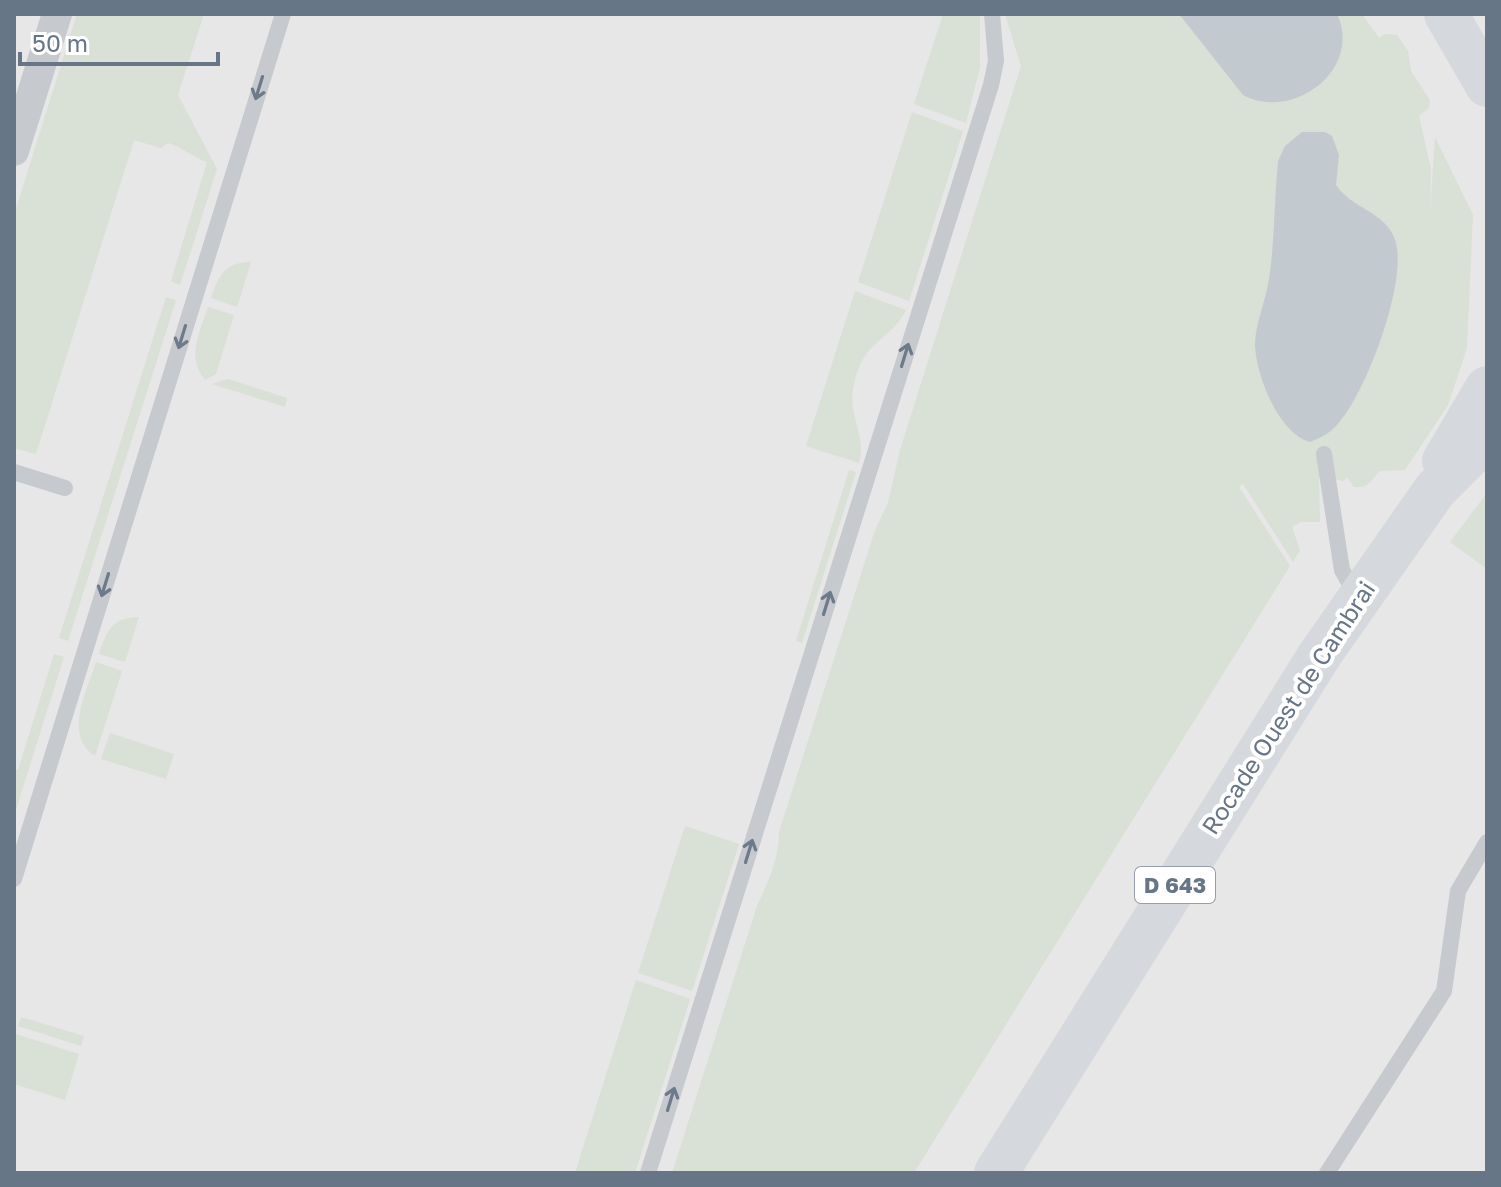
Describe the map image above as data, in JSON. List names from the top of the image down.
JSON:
{
  "streets": {
    "main road": ["Rocade Ouest de Cambrai", "D 643"]
  },
  "scale_bar": "50 m"
}
